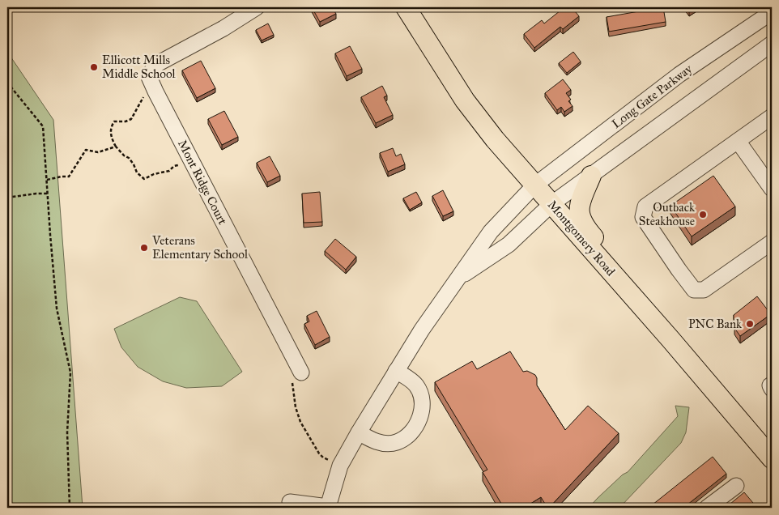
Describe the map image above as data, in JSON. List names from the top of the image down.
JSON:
{
  "streets": {
    "main road": ["Montgomery Road"],
    "street": ["Long Gate Parkway", "Mont Ridge Court"]
  },
  "crossings": [
    ["Long Gate Parkway", "Montgomery Road"]
  ],
  "places": [
    "Ellicott Mills Middle School",
    "Outback Steakhouse",
    "Veterans Elementary School",
    "PNC Bank"
  ]
}
